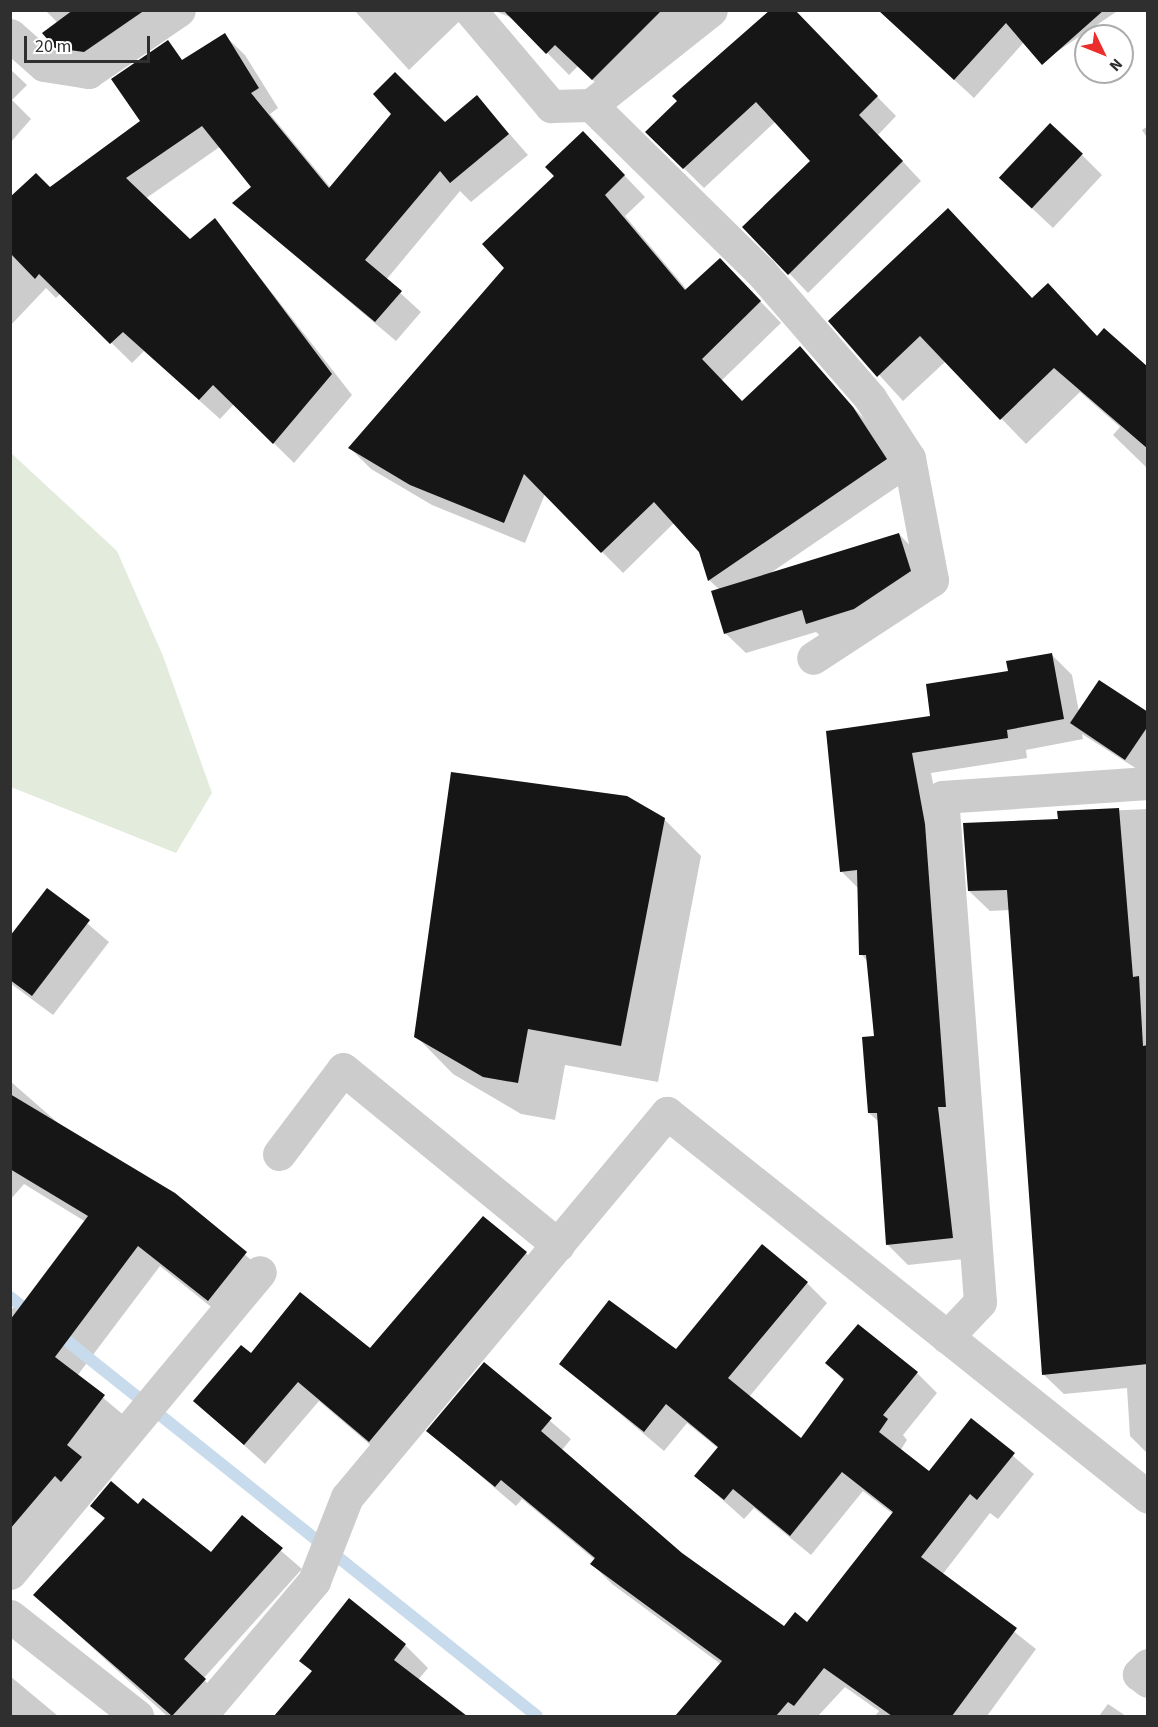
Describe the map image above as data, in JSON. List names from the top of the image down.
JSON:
{
  "scale_bar": "20 m",
  "north": "bottom right"
}
